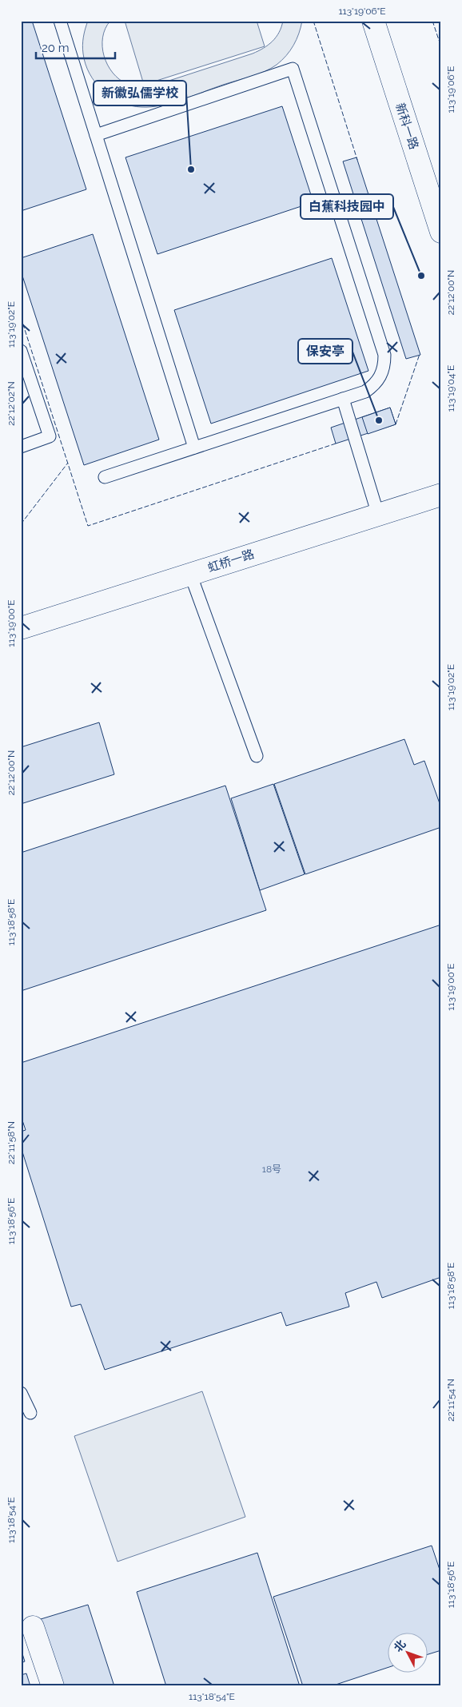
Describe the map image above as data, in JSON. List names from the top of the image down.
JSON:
{
  "streets": {
    "street": ["新科一路", "虹桥一路"]
  },
  "places": ["新徽弘儒学校", "白蕉科技园中", "保安亭"],
  "house_numbers": ["18号"],
  "scale_bar": "20 m",
  "north": "top left",
  "coordinates": [
    "113°19'06\"E",
    "22°12'00\"N",
    "113°19'02\"E",
    "113°19'04\"E",
    "22°12'02\"N",
    "113°19'00\"E",
    "113°18'58\"E",
    "22°11'58\"N",
    "113°18'56\"E",
    "22°11'54\"N",
    "113°18'54\"E"
  ]
}
